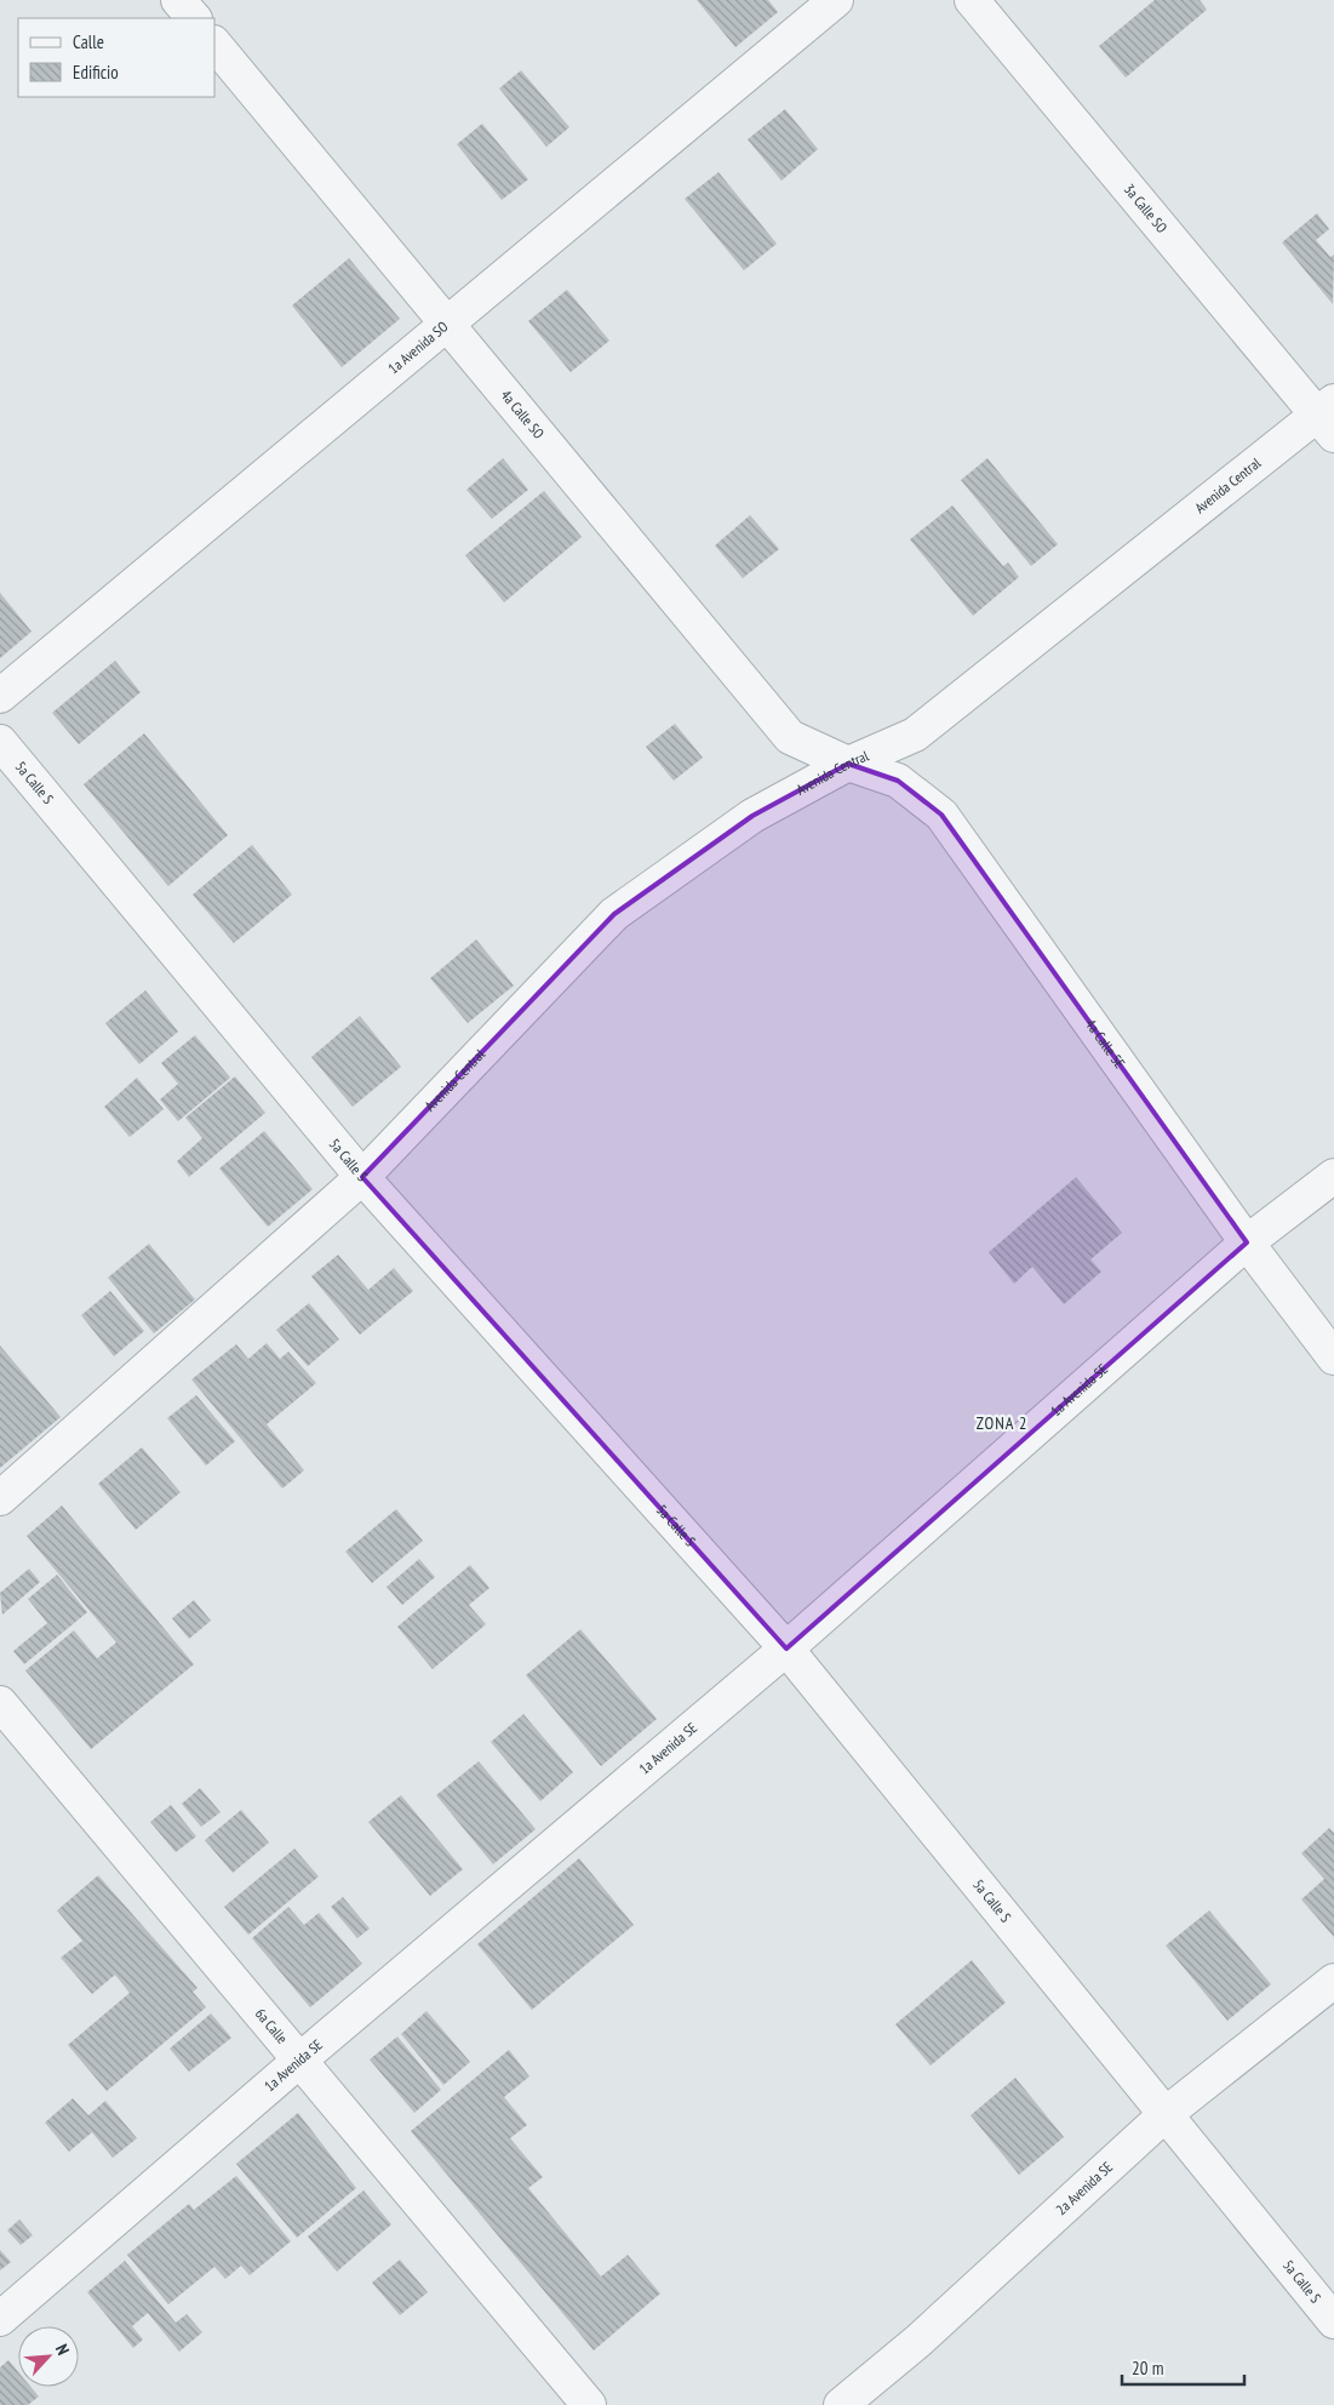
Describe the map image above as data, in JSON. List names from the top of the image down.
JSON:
{
  "streets": {
    "street": [
      "3a Calle SO",
      "1a Avenida SO",
      "4a Calle SO",
      "Avenida Central",
      "5a Calle S",
      "4a Calle SE",
      "1a Avenida SE",
      "6a Calle",
      "2a Avenida SE"
    ]
  },
  "crossings": [
    ["3a Calle SO", "Avenida Central"],
    ["1a Avenida SO", "4a Calle SO"],
    ["4a Calle SO", "Avenida Central"],
    ["4a Calle SO", "4a Calle SE"],
    ["Avenida Central", "5a Calle S"],
    ["Avenida Central", "4a Calle SE"],
    ["5a Calle S", "1a Avenida SE"],
    ["5a Calle S", "2a Avenida SE"],
    ["4a Calle SE", "1a Avenida SE"],
    ["1a Avenida SE", "6a Calle"]
  ],
  "districts": ["ZONA 2"],
  "legend": ["Calle", "Edificio"],
  "scale_bar": "20 m",
  "north": "top right"
}
